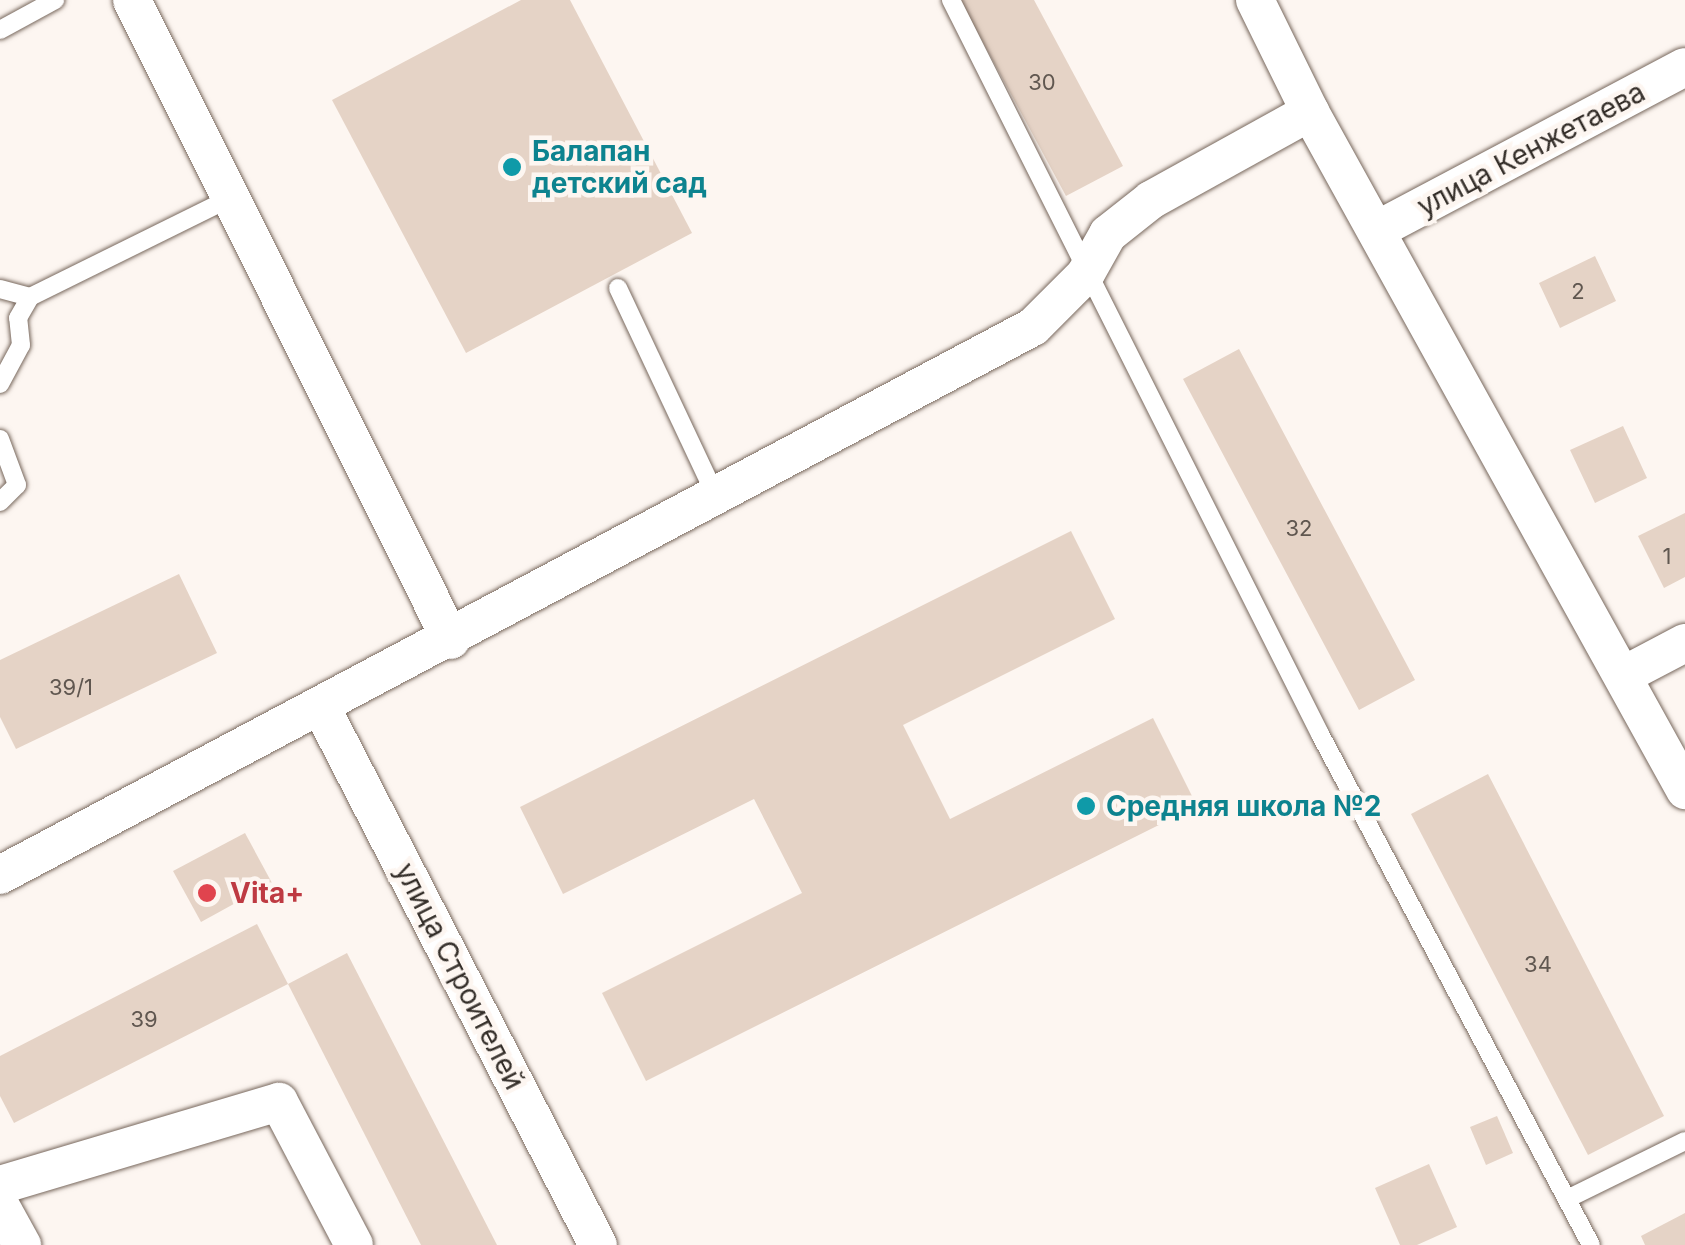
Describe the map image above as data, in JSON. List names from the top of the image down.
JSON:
{
  "streets": {
    "street": ["улица Кенжетаева", "улица Строителей"]
  },
  "places": ["Балапан детский сад", "Средняя школа №2", "Vita+"],
  "house_numbers": [
    "30",
    "2",
    "32",
    "1",
    "39/1",
    "34",
    "39"
  ]
}
